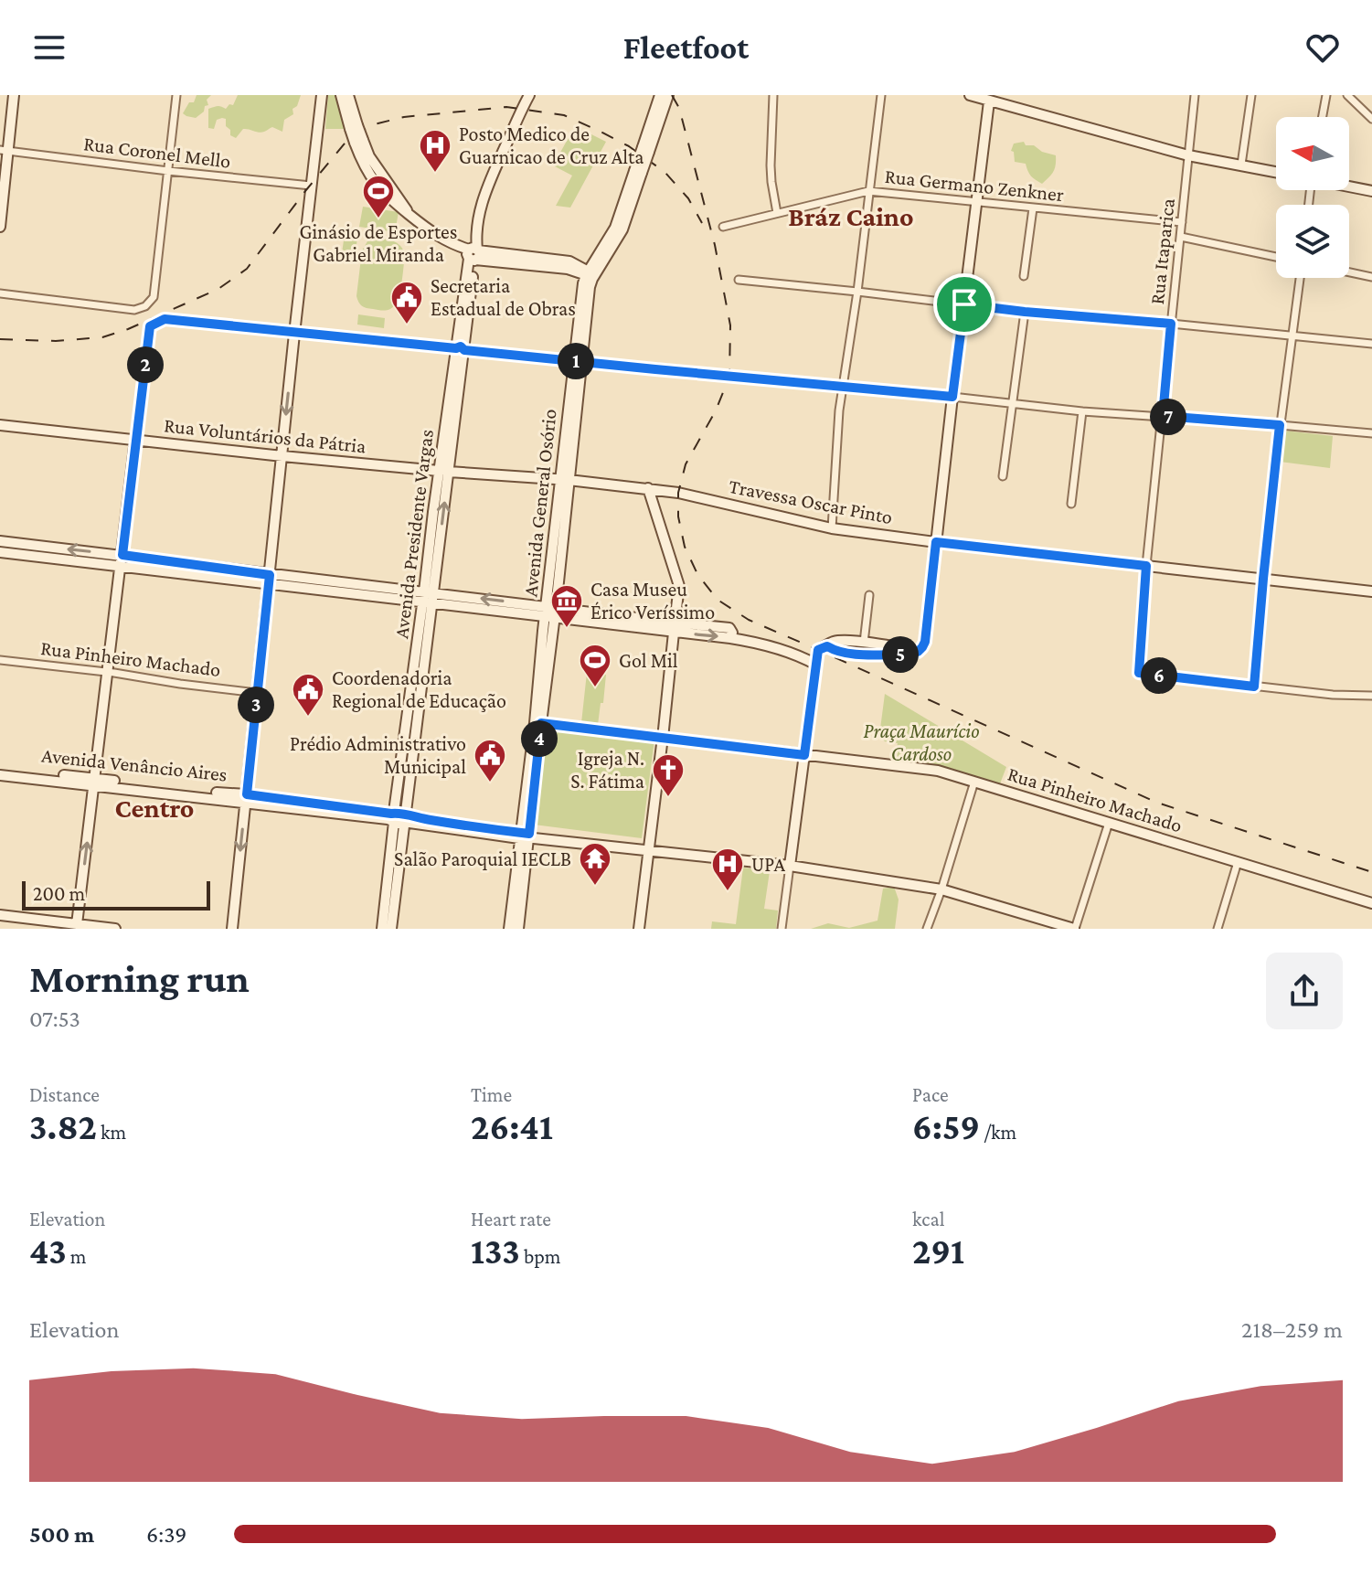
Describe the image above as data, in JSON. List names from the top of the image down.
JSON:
{
  "streets": {
    "main road": [
      "Rua Voluntários da Pátria",
      "Travessa Oscar Pinto",
      "Avenida General Osório",
      "Avenida Presidente Vargas",
      "Rua Pinheiro Machado",
      "Avenida Venâncio Aires"
    ],
    "street": ["Rua Coronel Mello", "Rua Germano Zenkner", "Rua Itaparica"]
  },
  "crossings": [
    ["Rua Germano Zenkner", "Rua Itaparica"],
    ["Rua Itaparica", "Travessa Oscar Pinto"],
    ["Rua Voluntários da Pátria", "Travessa Oscar Pinto"],
    ["Rua Voluntários da Pátria", "Avenida General Osório"],
    ["Rua Voluntários da Pátria", "Avenida Presidente Vargas"],
    ["Avenida General Osório", "Rua Pinheiro Machado"],
    ["Avenida General Osório", "Avenida Venâncio Aires"],
    ["Avenida Presidente Vargas", "Avenida Venâncio Aires"]
  ],
  "districts": ["Bráz Caino", "Centro"],
  "parks": ["Praça Maurício Cardoso"],
  "places": {
    "hospital": ["Posto Medico de Guarnicao de Cruz Alta", "UPA"],
    "sports": ["Ginásio de Esportes Gabriel Miranda", "Gol Mil"],
    "public building": ["Secretaria Estadual de Obras", "Coordenadoria Regional de Educação", "Prédio Administrativo Municipal"],
    "museum": ["Casa Museu Érico Veríssimo"],
    "church": ["Igreja N. S. Fátima"],
    "temple": ["Salão Paroquial IECLB"]
  },
  "scale_bar": "200 m",
  "north": "left",
  "page": {
    "header": "Fleetfoot",
    "pins": [
      "1",
      "2",
      "7",
      "5",
      "6",
      "3",
      "4"
    ],
    "scale": "200 m",
    "heading": ["Morning run", "07:53"],
    "stats": [
      ["Distance", "3.82 km"],
      ["Time", "26:41"],
      ["Pace", "6:59 /km"],
      ["Elevation", "43 m"],
      ["Heart rate", "133 bpm"],
      ["kcal", "291"]
    ],
    "chart": ["Elevation", "218–259 m"],
    "list": [
      {
        "name": "500 m",
        "note": "6:39"
      }
    ]
  }
}
